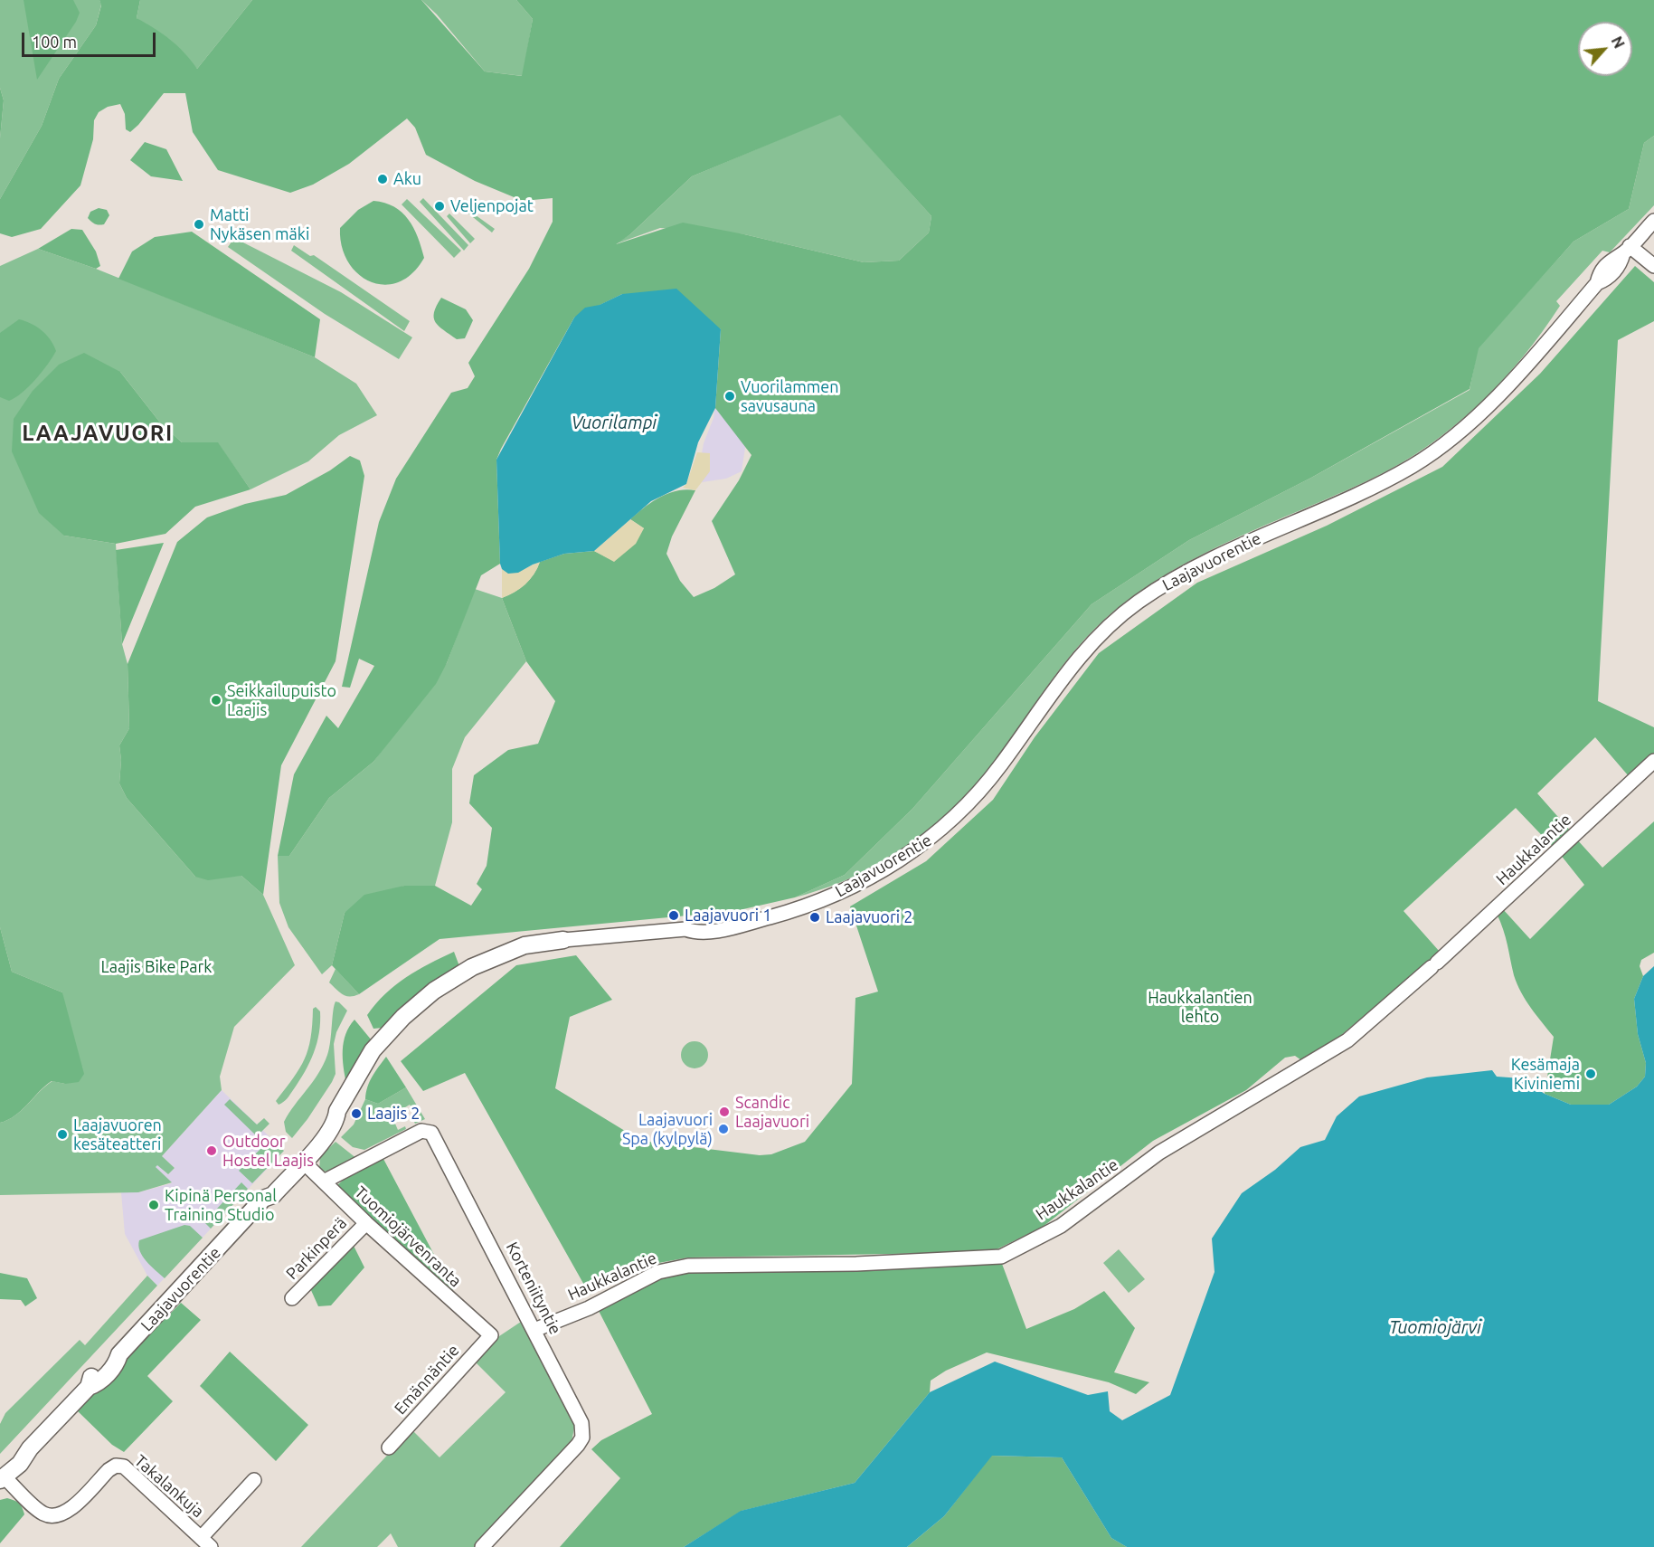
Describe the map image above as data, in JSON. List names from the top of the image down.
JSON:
{
  "streets": {
    "main road": ["Laajavuorentie"],
    "street": [
      "Haukkalantie",
      "Tuomiojärvenranta",
      "Parkinperä",
      "Korteniityntie",
      "Emännäntie",
      "Takalankuja"
    ]
  },
  "crossings": [
    ["Laajavuorentie", "Tuomiojärvenranta"],
    ["Laajavuorentie", "Takalankuja"],
    ["Haukkalantie", "Korteniityntie"],
    ["Tuomiojärvenranta", "Parkinperä"],
    ["Tuomiojärvenranta", "Korteniityntie"],
    ["Tuomiojärvenranta", "Emännäntie"]
  ],
  "districts": ["LAAJAVUORI"],
  "water": ["Vuorilampi", "Tuomiojärvi"],
  "parks": ["Laajis Bike Park", "Haukkalantien lehto"],
  "places": [
    "Aku",
    "Veljenpojat",
    "Matti Nykäsen mäki",
    "Vuorilammen savusauna",
    "Seikkailupuisto Laajis",
    "Laajavuori 1",
    "Laajavuori 2",
    "Kesämaja Kiviniemi",
    "Scandic Laajavuori",
    "Laajis 2",
    "Laajavuori Spa (kylpylä)",
    "Laajavuoren kesäteatteri",
    "Outdoor Hostel Laajis",
    "Kipinä Personal Training Studio"
  ],
  "scale_bar": "100 m",
  "north": "top right"
}
